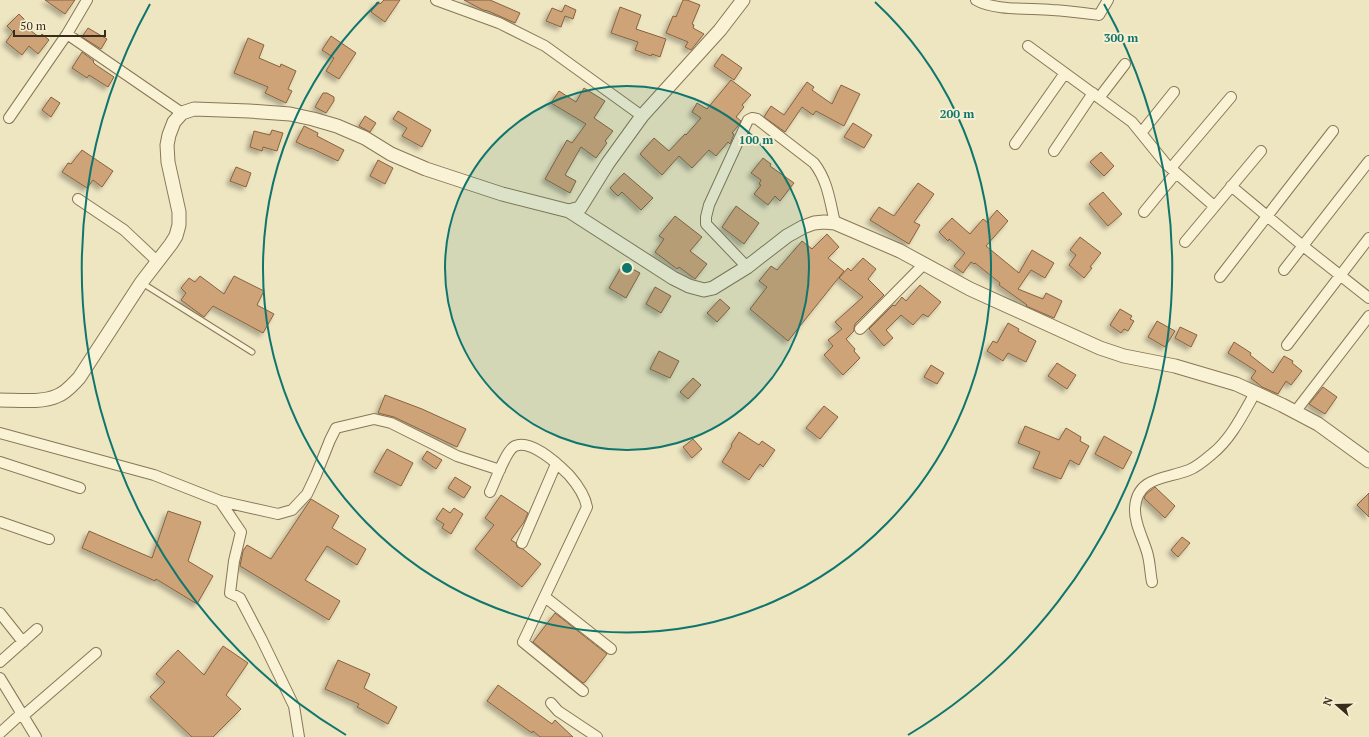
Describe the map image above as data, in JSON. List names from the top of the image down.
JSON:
{
  "scale_bar": "50 m",
  "north": "left",
  "rings": ["300 m", "200 m", "100 m"]
}
